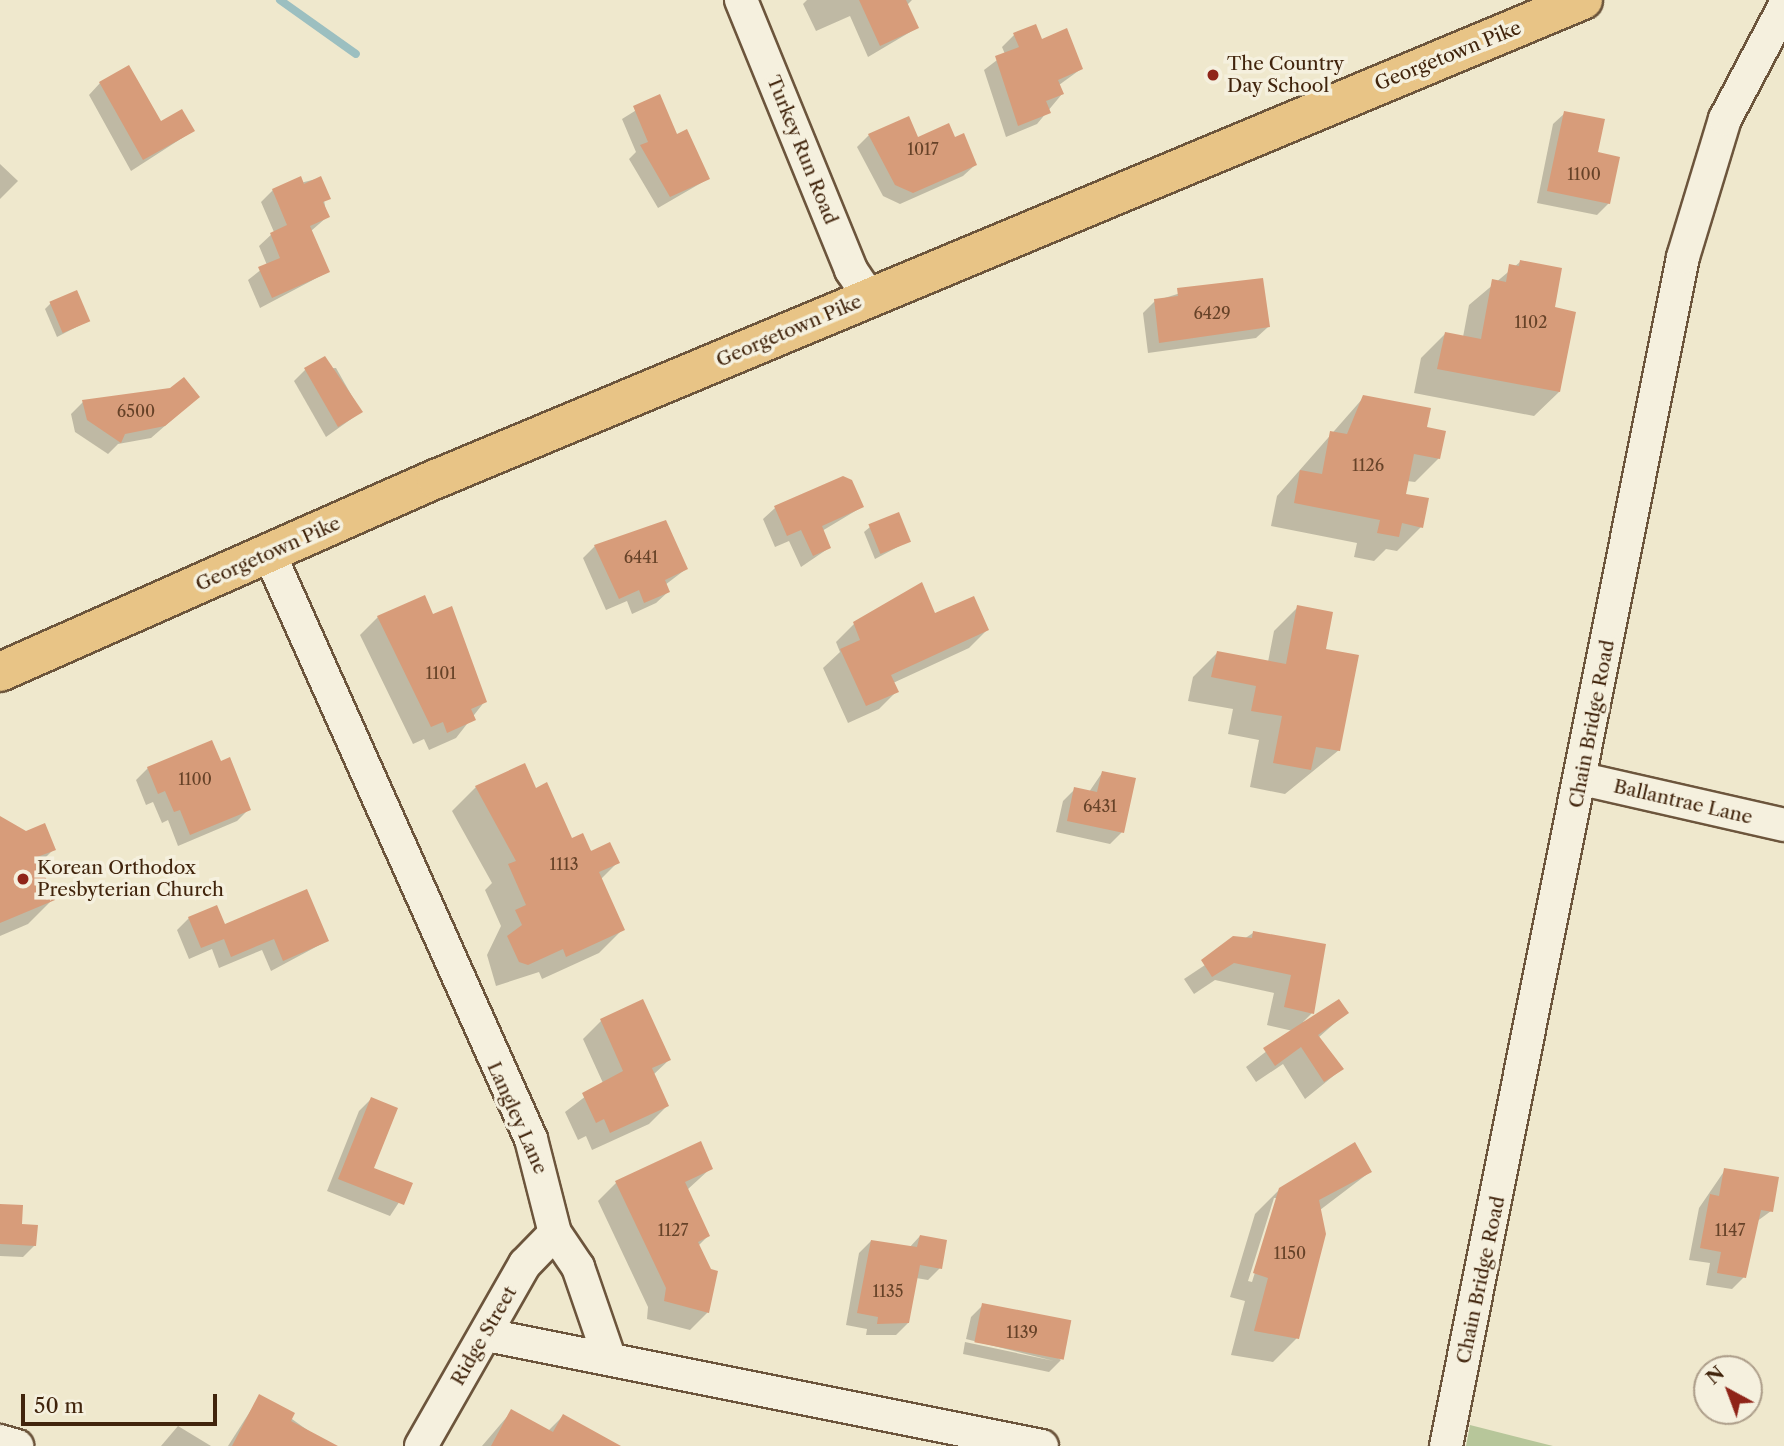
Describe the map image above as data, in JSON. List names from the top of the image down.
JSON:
{
  "streets": {
    "main road": ["Georgetown Pike"],
    "street": [
      "Turkey Run Road",
      "Chain Bridge Road",
      "Ballantrae Lane",
      "Langley Lane",
      "Ridge Street"
    ]
  },
  "crossings": [
    ["Georgetown Pike", "Turkey Run Road"],
    ["Georgetown Pike", "Langley Lane"],
    ["Chain Bridge Road", "Ballantrae Lane"],
    ["Langley Lane", "Ridge Street"]
  ],
  "places": ["The Country Day School", "Korean Orthodox Presbyterian Church"],
  "house_numbers": [
    "1017",
    "1100",
    "6429",
    "1102",
    "6500",
    "1126",
    "6441",
    "1101",
    "1100",
    "6431",
    "1113",
    "1127",
    "1147",
    "1150",
    "1135",
    "1139"
  ],
  "scale_bar": "50 m",
  "north": "top left"
}
